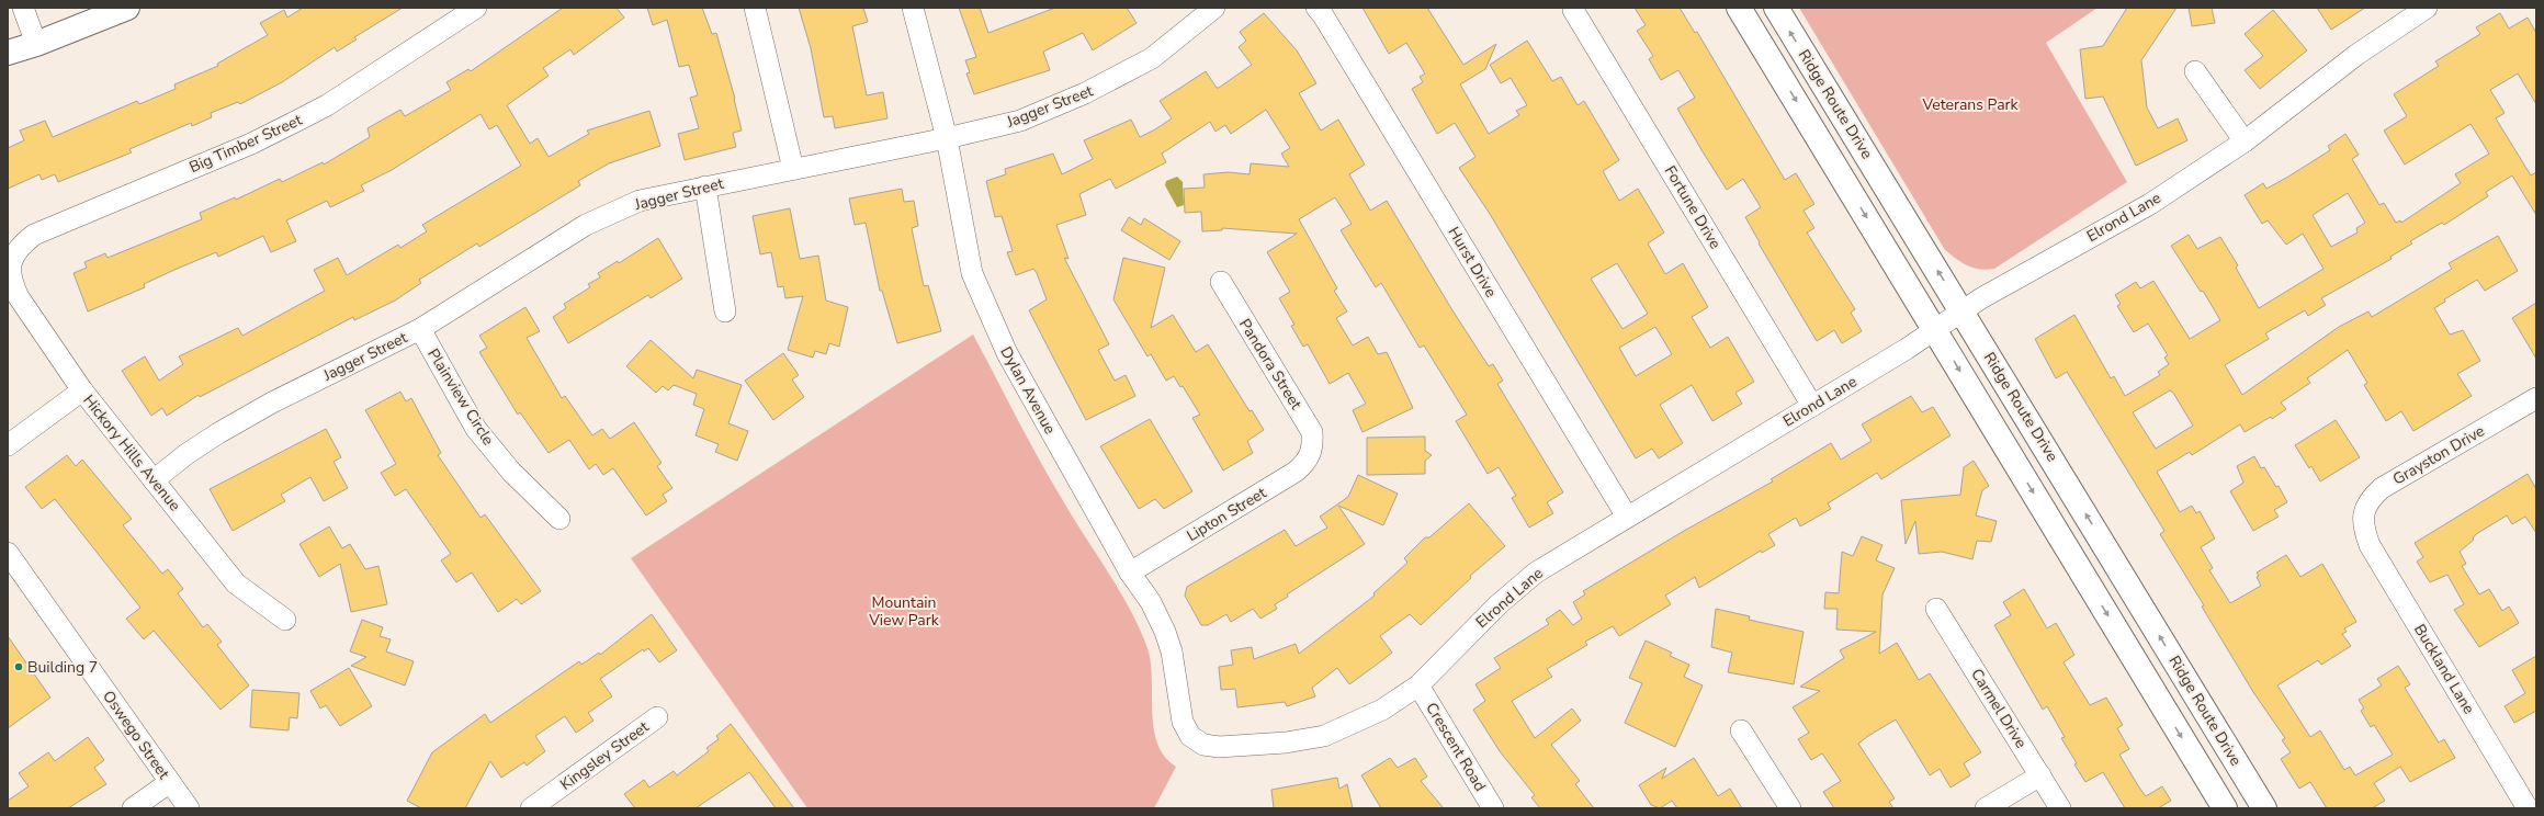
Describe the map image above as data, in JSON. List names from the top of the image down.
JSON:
{
  "streets": {
    "main road": ["Ridge Route Drive"],
    "street": [
      "Jagger Street",
      "Big Timber Street",
      "Fortune Drive",
      "Elrond Lane",
      "Hurst Drive",
      "Pandora Street",
      "Dylan Avenue",
      "Plainview Circle",
      "Hickory Hills Avenue",
      "Grayston Drive",
      "Lipton Street",
      "Buckland Lane",
      "Carmel Drive",
      "Oswego Street",
      "Crescent Road",
      "Kingsley Street"
    ]
  },
  "crossings": [
    ["Ridge Route Drive", "Elrond Lane"],
    ["Jagger Street", "Dylan Avenue"],
    ["Jagger Street", "Plainview Circle"],
    ["Jagger Street", "Hickory Hills Avenue"],
    ["Big Timber Street", "Hickory Hills Avenue"],
    ["Fortune Drive", "Elrond Lane"],
    ["Elrond Lane", "Hurst Drive"],
    ["Elrond Lane", "Dylan Avenue"],
    ["Elrond Lane", "Crescent Road"],
    ["Pandora Street", "Lipton Street"],
    ["Dylan Avenue", "Lipton Street"],
    ["Grayston Drive", "Buckland Lane"]
  ],
  "parks": ["Veterans Park", "Mountain View Park"],
  "places": ["Building 7"]
}
